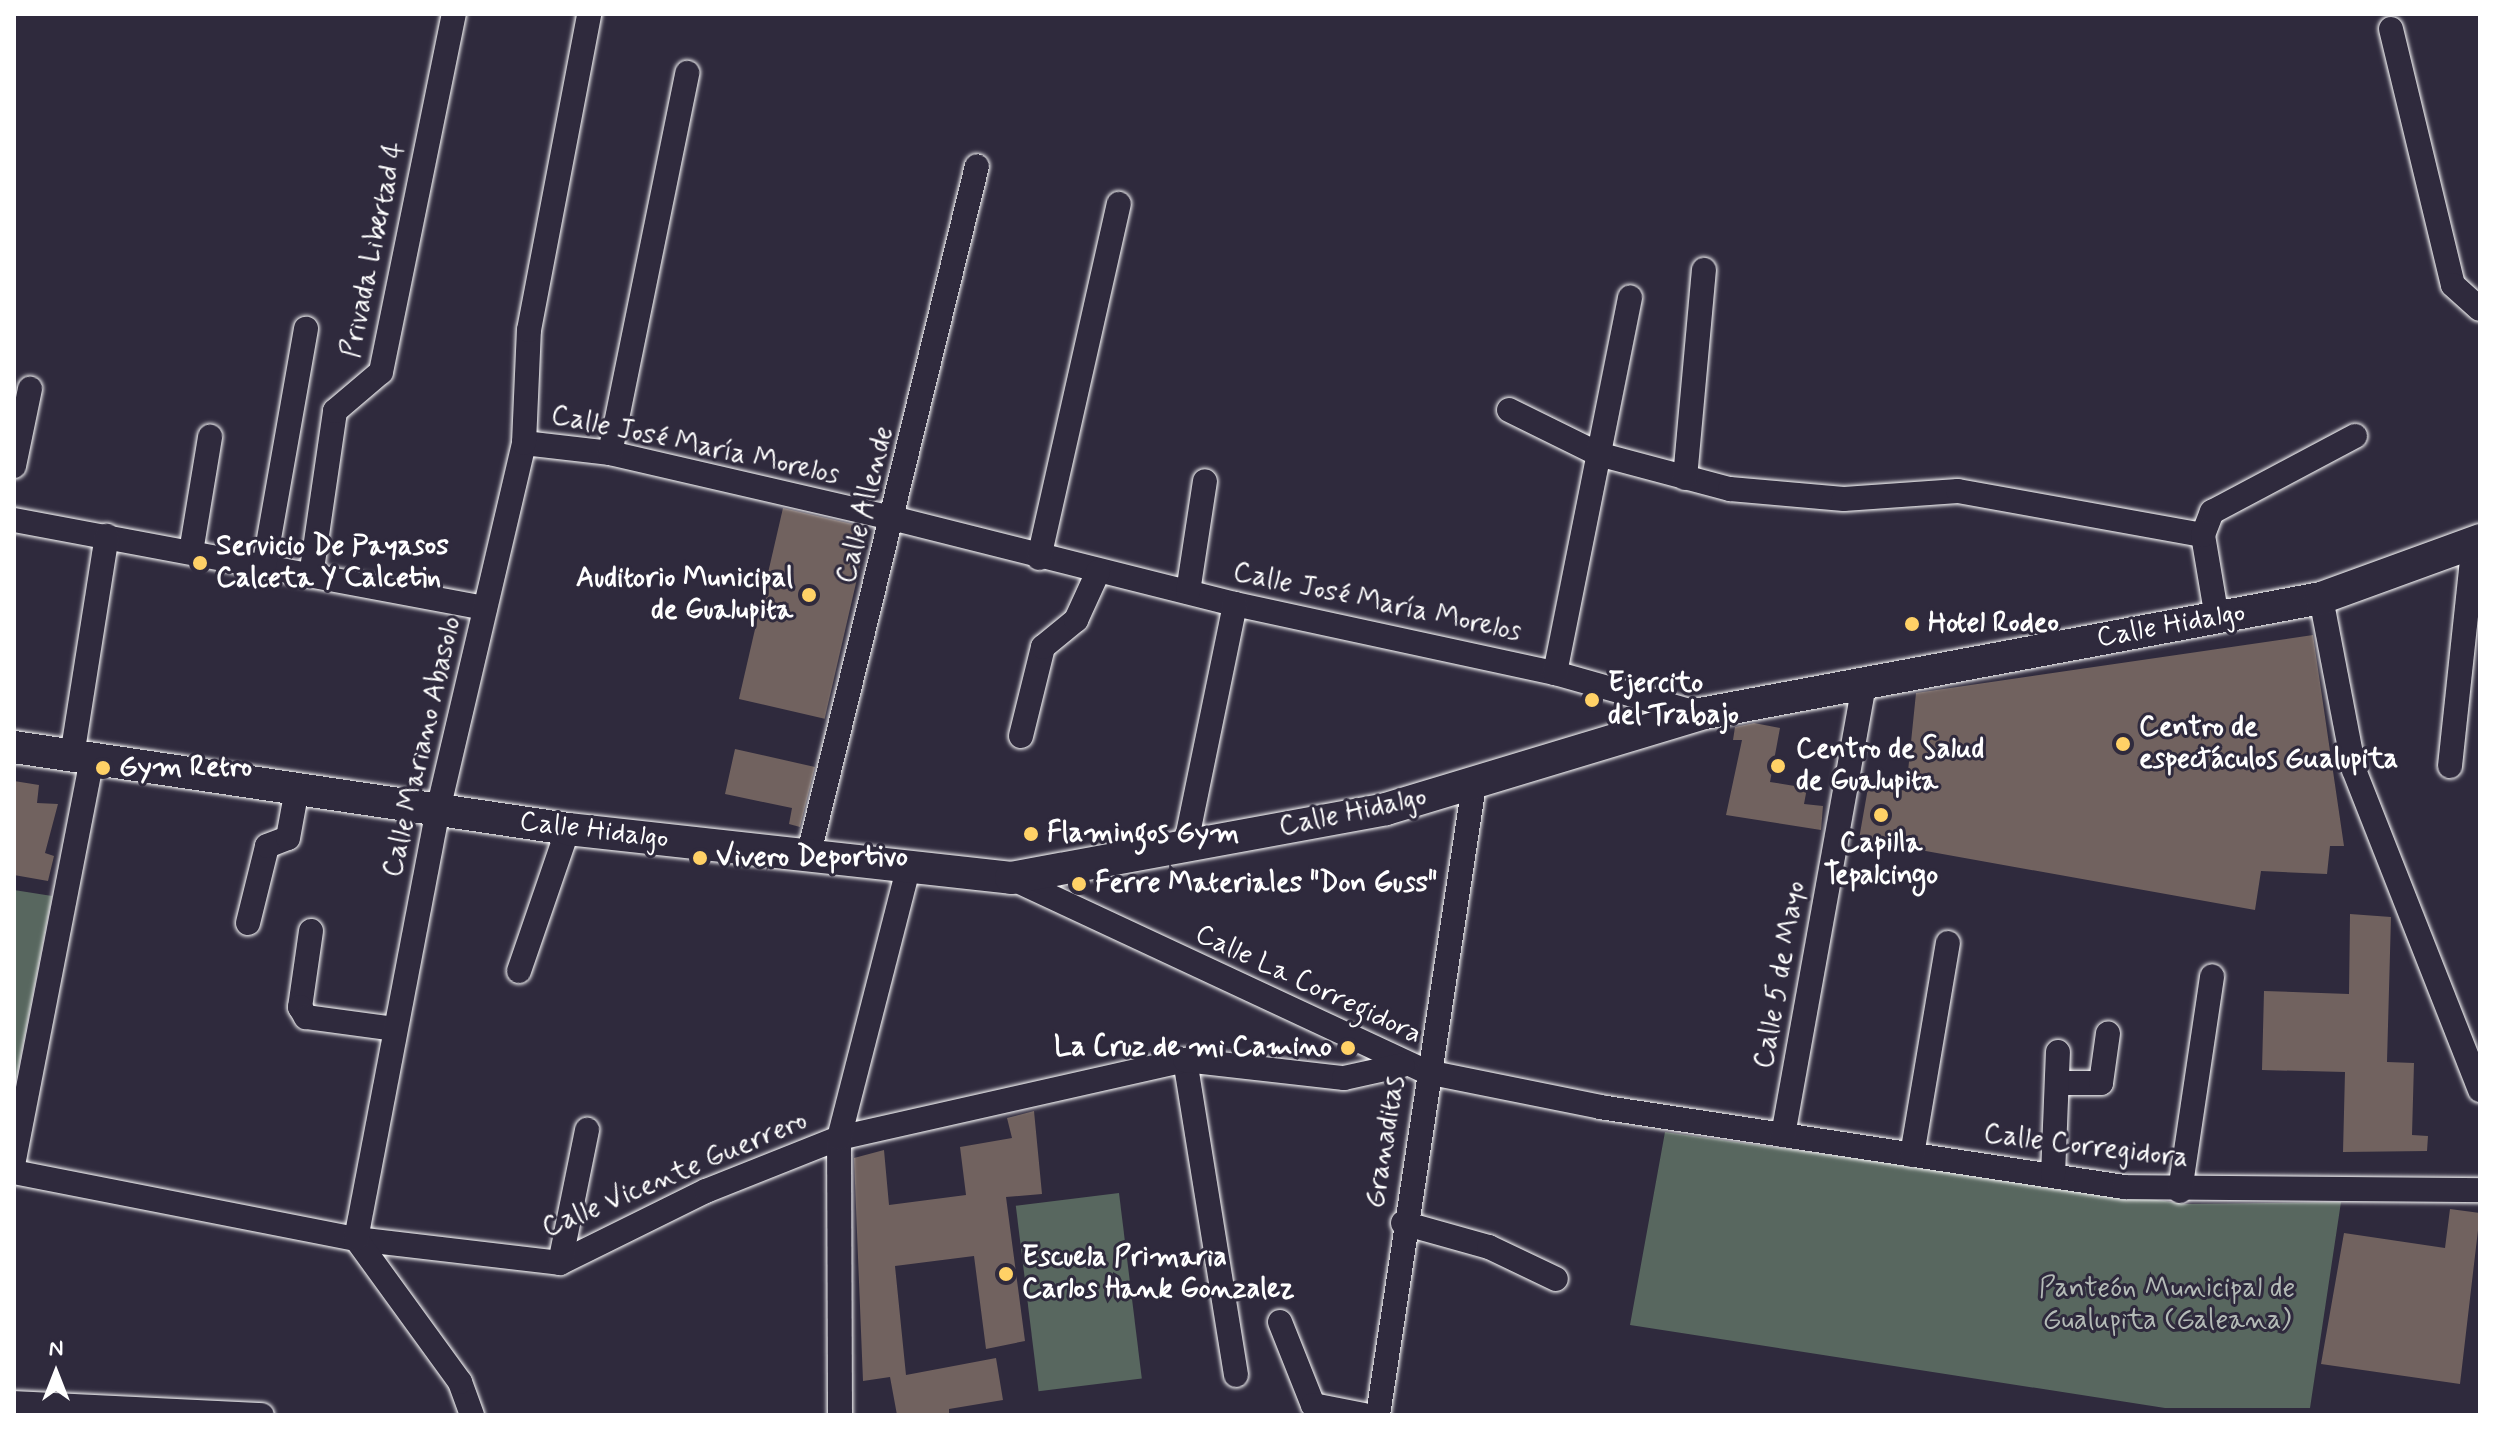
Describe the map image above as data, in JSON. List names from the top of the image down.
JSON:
{
  "streets": {
    "main road": ["Calle Hidalgo"],
    "street": [
      "Privada Libertad 4",
      "Calle José María Morelos",
      "Calle Allende",
      "Calle Mariano Abasolo",
      "Calle 5 de Mayo",
      "Calle La Corregidora",
      "Granaditas",
      "Calle Corregidora",
      "Calle Vicente Guerrero"
    ]
  },
  "crossings": [
    ["Calle José María Morelos", "Calle Allende"],
    ["Calle José María Morelos", "Calle Hidalgo"],
    ["Calle José María Morelos", "Calle Mariano Abasolo"],
    ["Calle Allende", "Calle Hidalgo"],
    ["Calle Hidalgo", "Calle Mariano Abasolo"],
    ["Calle Hidalgo", "Calle 5 de Mayo"],
    ["Calle Hidalgo", "Calle La Corregidora"],
    ["Calle Hidalgo", "Granaditas"],
    ["Calle Mariano Abasolo", "Calle Vicente Guerrero"],
    ["Calle 5 de Mayo", "Calle La Corregidora"],
    ["Calle 5 de Mayo", "Calle Corregidora"],
    ["Calle La Corregidora", "Granaditas"],
    ["Calle La Corregidora", "Calle Corregidora"],
    ["Calle La Corregidora", "Calle Vicente Guerrero"]
  ],
  "parks": ["Panteón Municipal de Gualupita (Galeana)"],
  "places": [
    "Servicio De Payasos Calceta Y Calcetin",
    "Auditorio Municipal de Gualupita",
    "Hotel Rodeo",
    "Ejercito del Trabajo",
    "Centro de espectáculos Gualupita",
    "Centro de Salud de Gualupita",
    "Gym Retro",
    "Capilla Tepalcingo",
    "Flamingos Gym",
    "Vivero Deportivo",
    "Ferre Materiales \"Don Guss\"",
    "La Cruz de mi Camino",
    "Escuela Primaria Carlos Hank Gonzalez"
  ],
  "north": "top"
}
